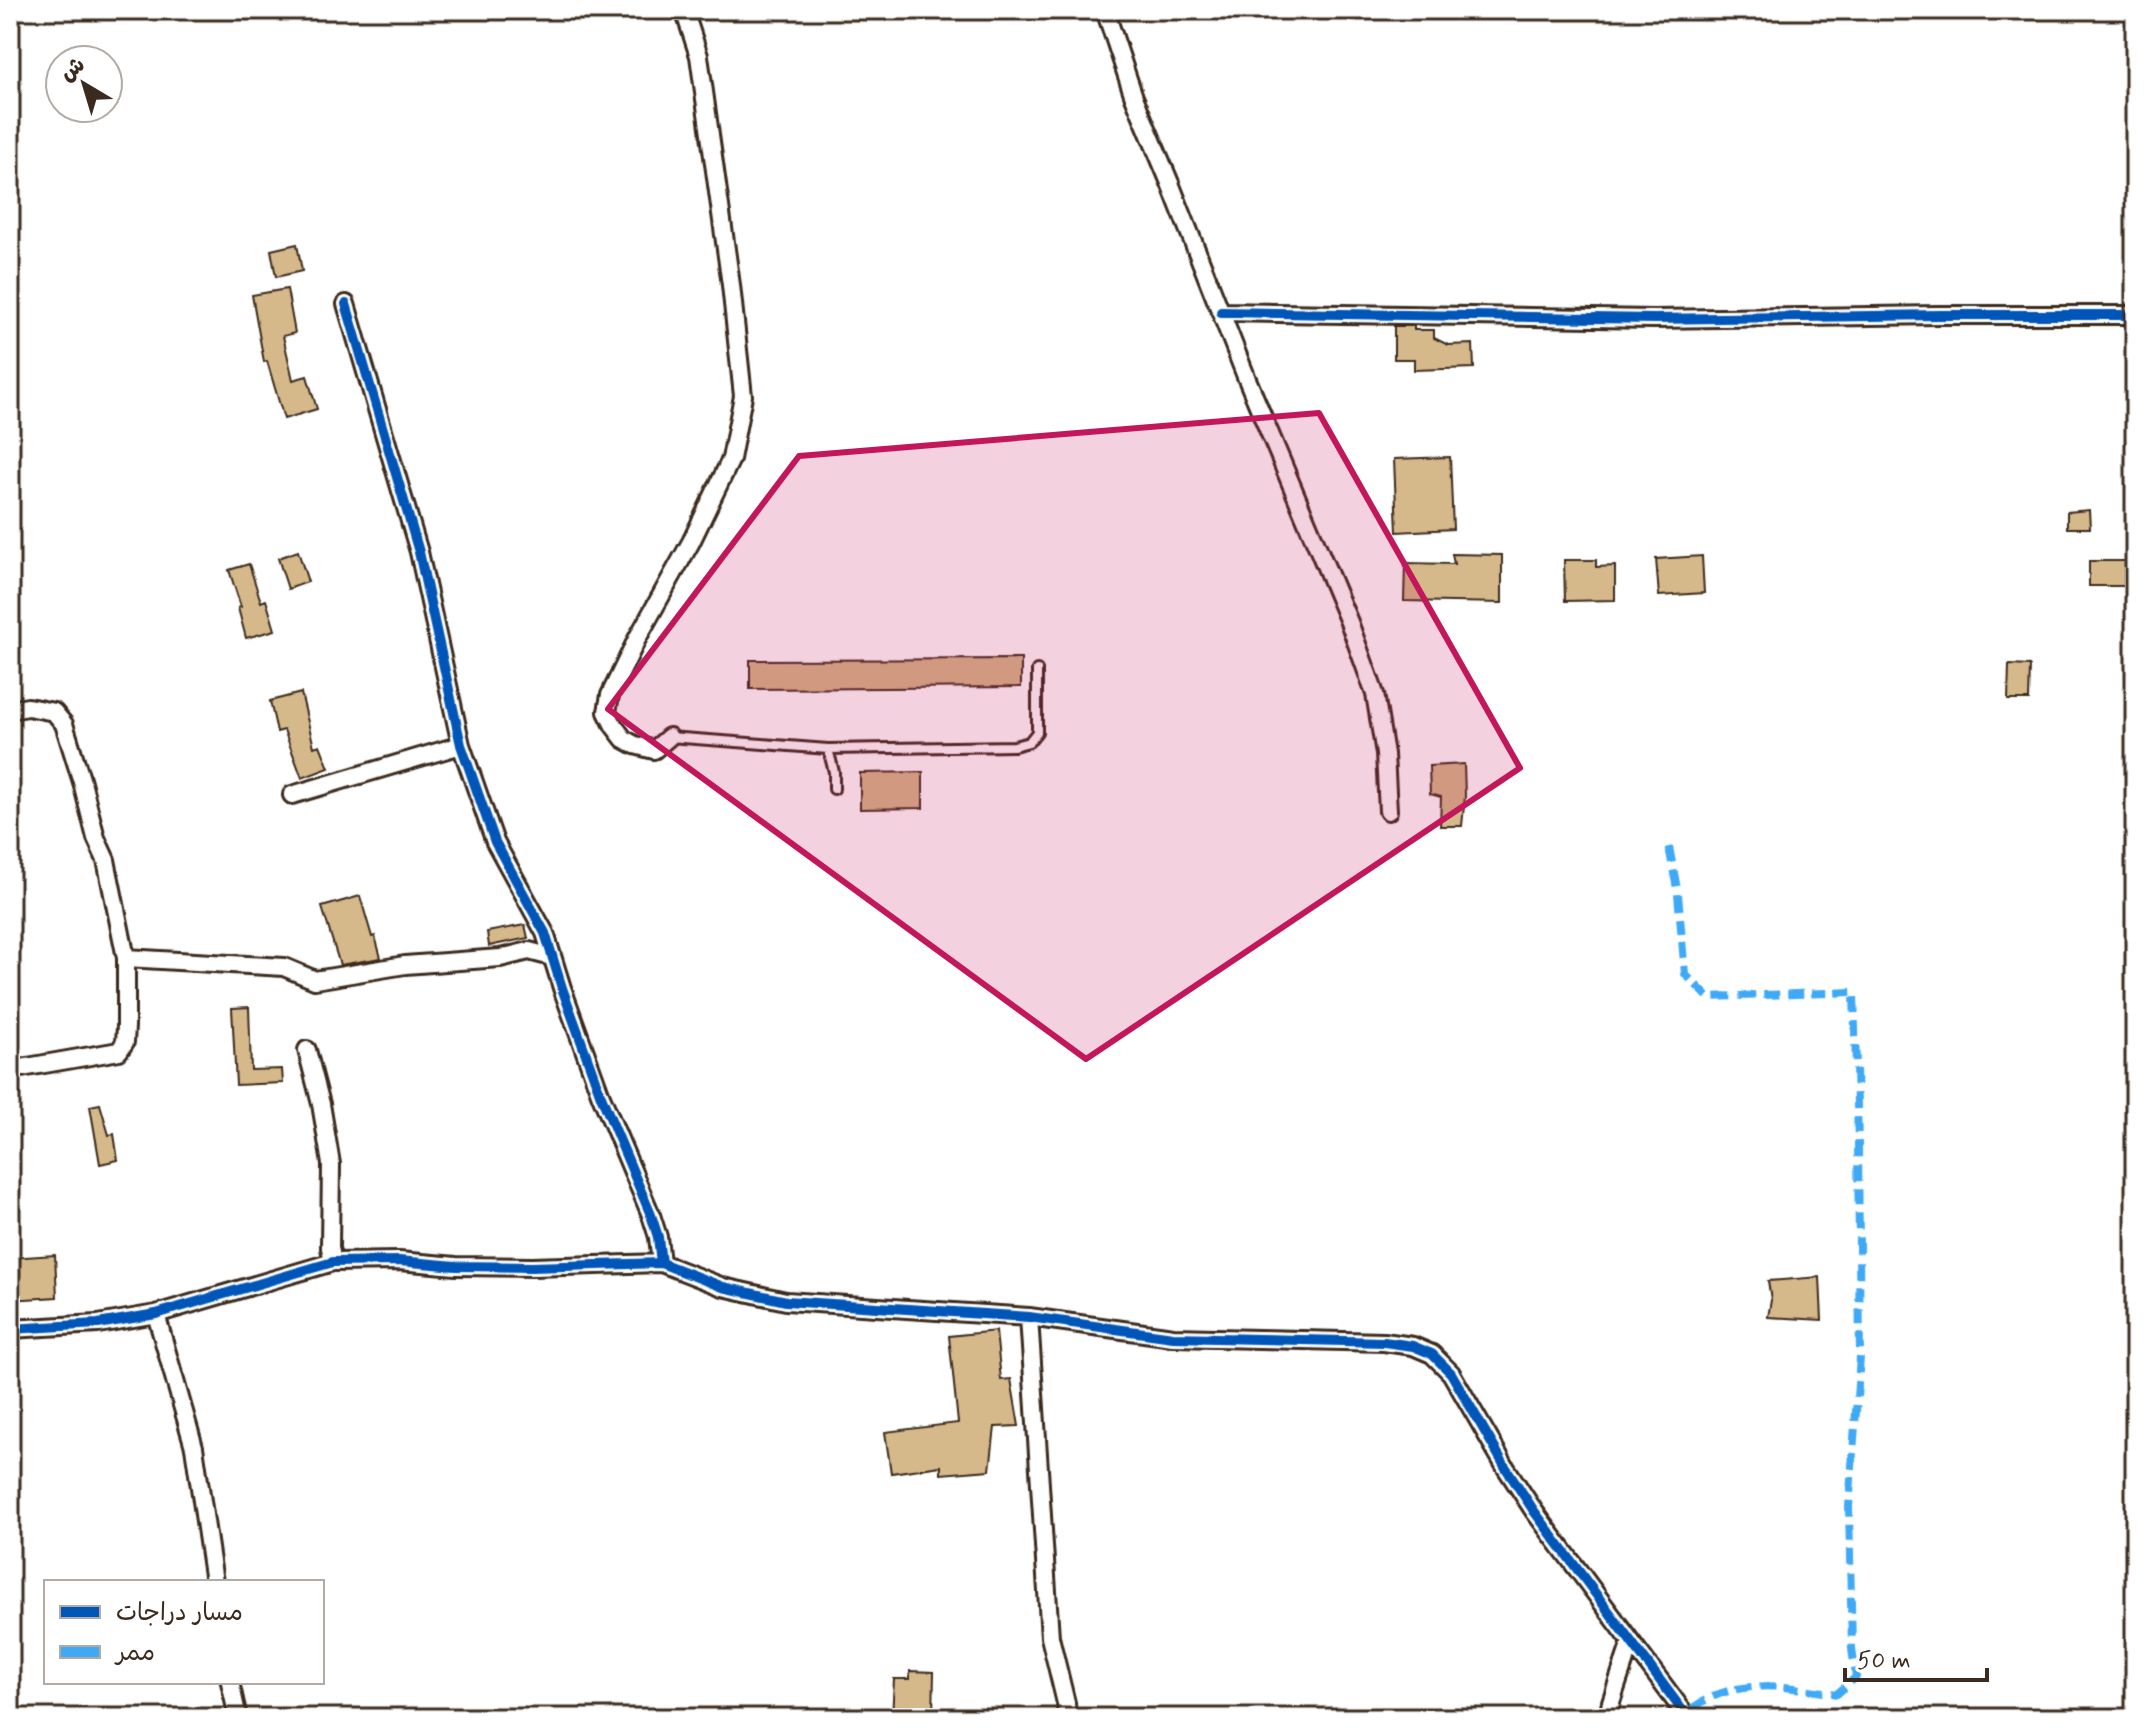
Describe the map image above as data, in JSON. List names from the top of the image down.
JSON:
{
  "legend": ["مسار دراجات", "ممر"],
  "scale_bar": "50 m",
  "north": "top left"
}
